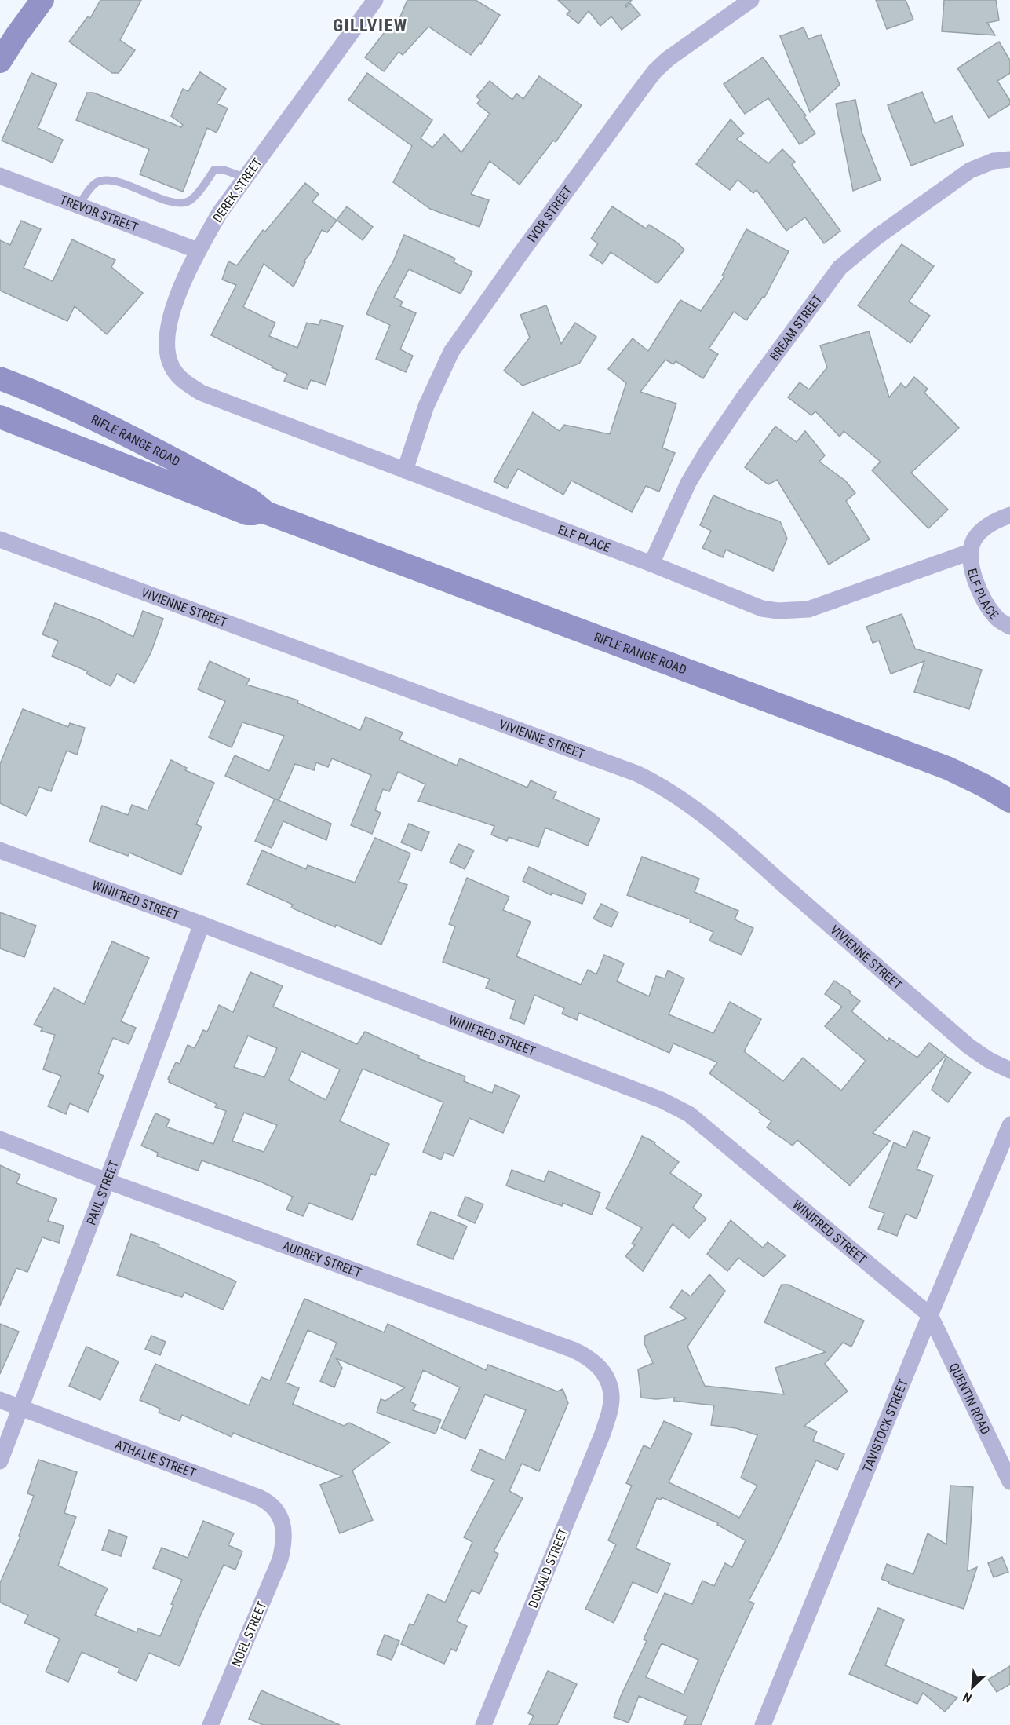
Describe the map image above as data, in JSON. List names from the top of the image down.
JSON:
{
  "streets": {
    "main road": ["RIFLE RANGE ROAD"],
    "street": [
      "DEREK STREET",
      "TREVOR STREET",
      "IVOR STREET",
      "BREAM STREET",
      "ELF PLACE",
      "VIVIENNE STREET",
      "WINIFRED STREET",
      "PAUL STREET",
      "AUDREY STREET",
      "QUENTIN ROAD",
      "TAVISTOCK STREET",
      "ATHALIE STREET",
      "DONALD STREET",
      "NOEL STREET"
    ]
  },
  "crossings": [
    ["DEREK STREET", "TREVOR STREET"],
    ["DEREK STREET", "ELF PLACE"],
    ["IVOR STREET", "ELF PLACE"],
    ["BREAM STREET", "ELF PLACE"],
    ["WINIFRED STREET", "PAUL STREET"],
    ["WINIFRED STREET", "QUENTIN ROAD"],
    ["WINIFRED STREET", "TAVISTOCK STREET"],
    ["PAUL STREET", "AUDREY STREET"],
    ["PAUL STREET", "ATHALIE STREET"],
    ["AUDREY STREET", "DONALD STREET"],
    ["QUENTIN ROAD", "TAVISTOCK STREET"],
    ["ATHALIE STREET", "NOEL STREET"]
  ],
  "districts": ["GILLVIEW"],
  "north": "bottom left"
}
